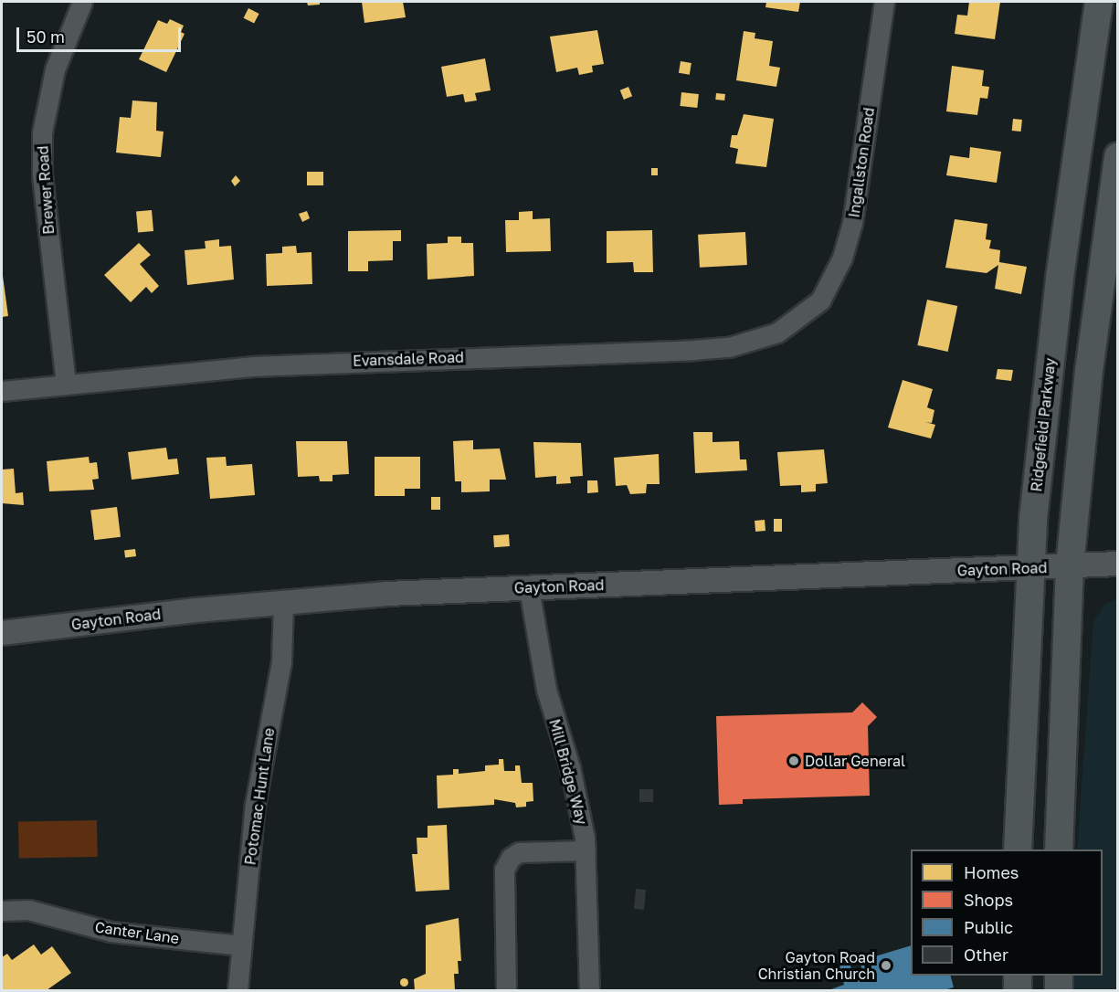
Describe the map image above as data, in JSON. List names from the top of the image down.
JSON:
{
  "streets": {
    "main road": ["Ridgefield Parkway"],
    "street": [
      "Ingallston Road",
      "Brewer Road",
      "Evansdale Road",
      "Gayton Road",
      "Mill Bridge Way",
      "Potomac Hunt Lane",
      "Canter Lane"
    ]
  },
  "crossings": [
    ["Ingallston Road", "Evansdale Road"],
    ["Brewer Road", "Evansdale Road"],
    ["Ridgefield Parkway", "Gayton Road"],
    ["Gayton Road", "Mill Bridge Way"],
    ["Gayton Road", "Potomac Hunt Lane"],
    ["Potomac Hunt Lane", "Canter Lane"]
  ],
  "places": ["Dollar General", "Gayton Road Christian Church"],
  "legend": [
    "Homes",
    "Shops",
    "Public",
    "Other"
  ],
  "scale_bar": "50 m"
}
